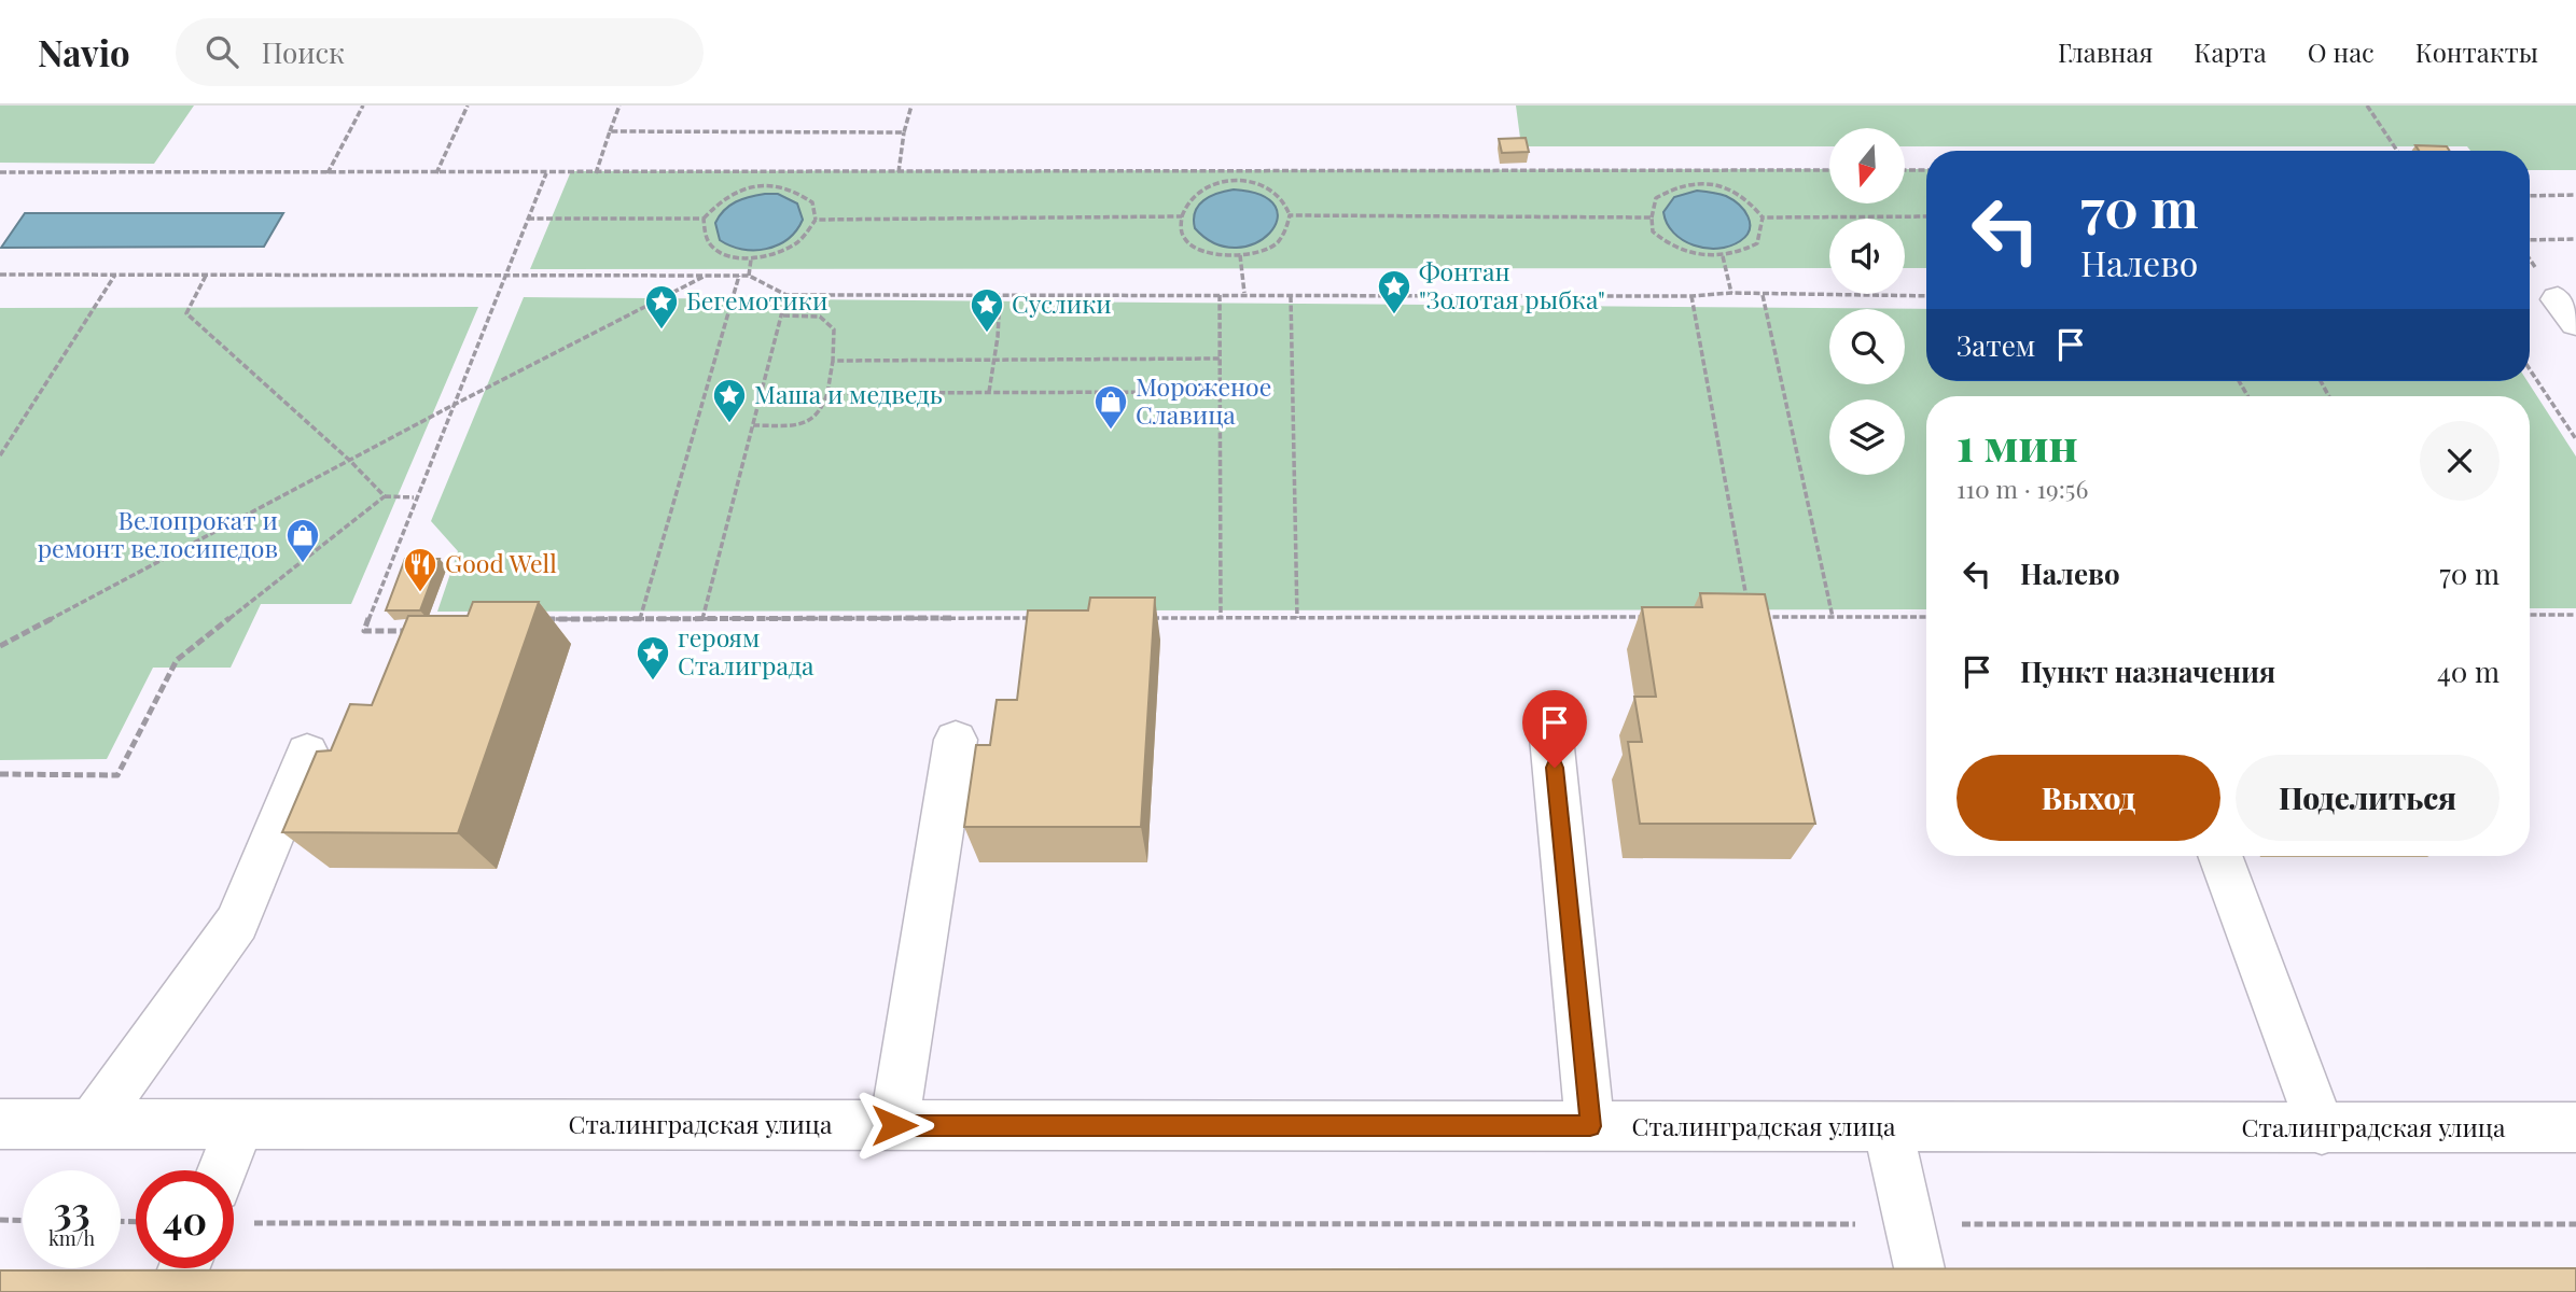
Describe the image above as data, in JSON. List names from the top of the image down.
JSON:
{
  "streets": {
    "street": ["Сталинградская улица"]
  },
  "places": {
    "place": [
      "Фонтан \"Золотая рыбка\"",
      "Бегемотики",
      "Суслики",
      "Маша и медведь",
      "героям Сталиграда"
    ],
    "shop": ["Мороженое Славица", "Велопрокат и ремонт велосипедов"],
    "restaurant": ["Good Well"]
  },
  "north": "bottom",
  "page": {
    "header": "Navio",
    "search": "Поиск",
    "nav": [
      "Главная",
      "Карта",
      "О нас",
      "Контакты"
    ],
    "turn": ["70 m", "Налево"],
    "then": "Затем",
    "heading": ["1 мин", "110 m · 19:56"],
    "list": [
      {
        "name": "Налево",
        "value": "70 m"
      },
      {
        "name": "Пункт назначения",
        "value": "40 m"
      }
    ],
    "buttons": ["Выход", "Поделиться"],
    "speed": "33 km/h",
    "limit": "40"
  }
}
